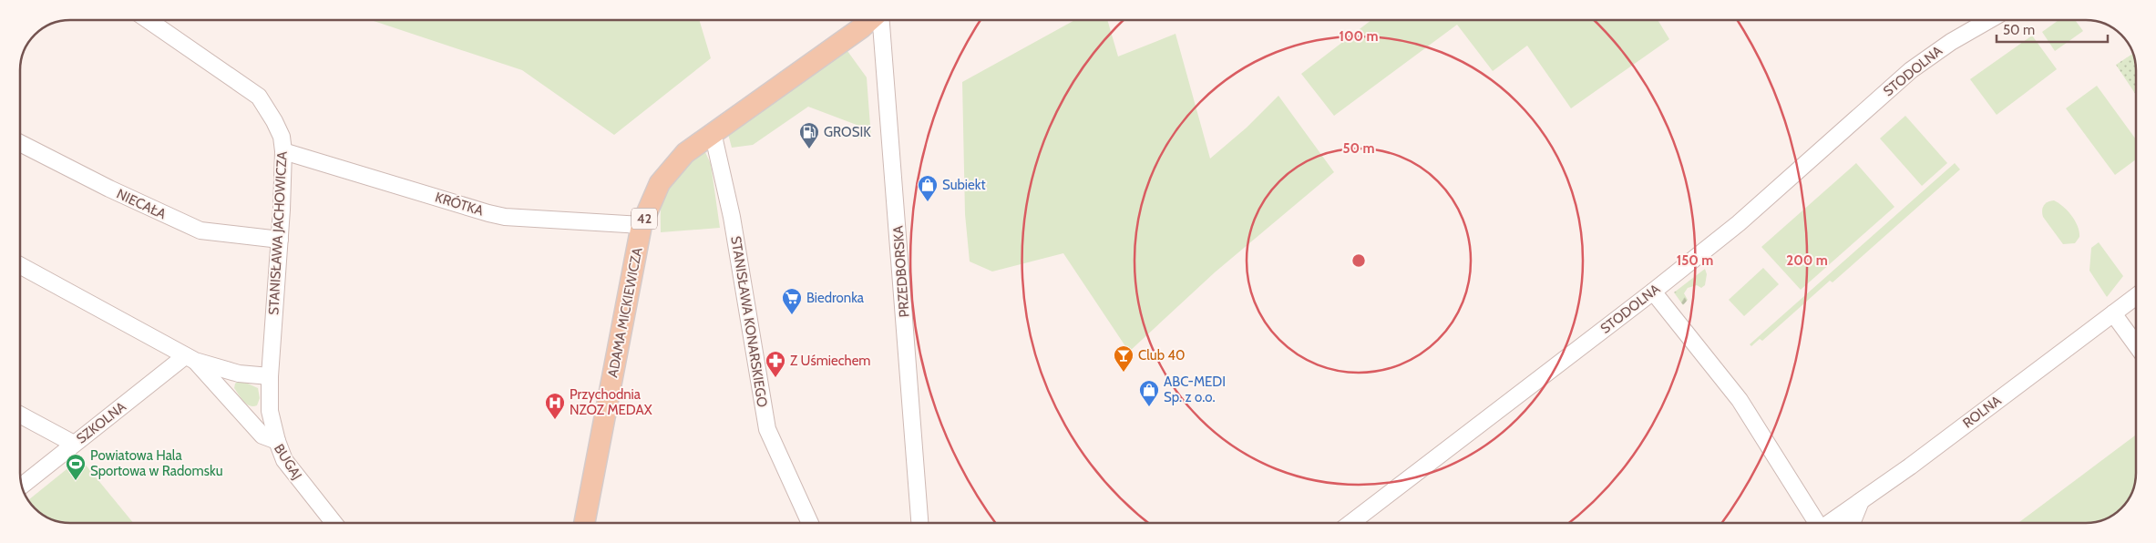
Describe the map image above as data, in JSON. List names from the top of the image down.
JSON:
{
  "streets": {
    "main road": ["42", "ADAMA MICKIEWICZA"],
    "street": [
      "STODOLNA",
      "NIECAŁA",
      "KRÓTKA",
      "STANISŁAWA JACHOWICZA",
      "PRZEDBORSKA",
      "STANISŁAWA KONARSKIEGO",
      "ROLNA",
      "SZKOLNA",
      "BUGAJ"
    ]
  },
  "crossings": [
    ["NIECAŁA", "STANISŁAWA JACHOWICZA"],
    ["KRÓTKA", "STANISŁAWA JACHOWICZA"],
    ["KRÓTKA", "ADAMA MICKIEWICZA"],
    ["STANISŁAWA JACHOWICZA", "BUGAJ"],
    ["ADAMA MICKIEWICZA", "STANISŁAWA KONARSKIEGO"],
    ["SZKOLNA", "BUGAJ"]
  ],
  "places": {
    "fuel station": ["GROSIK"],
    "shop": ["Subiekt", "ABC-MEDI Sp. z o.o."],
    "supermarket": ["Biedronka"],
    "bar": ["Club 40"],
    "pharmacy": ["Z Uśmiechem"],
    "hospital": ["Przychodnia NZOZ MEDAX"],
    "sports": ["Powiatowa Hala Sportowa w Radomsku"]
  },
  "scale_bar": "50 m",
  "rings": [
    "100 m",
    "50 m",
    "150 m",
    "200 m"
  ]
}
